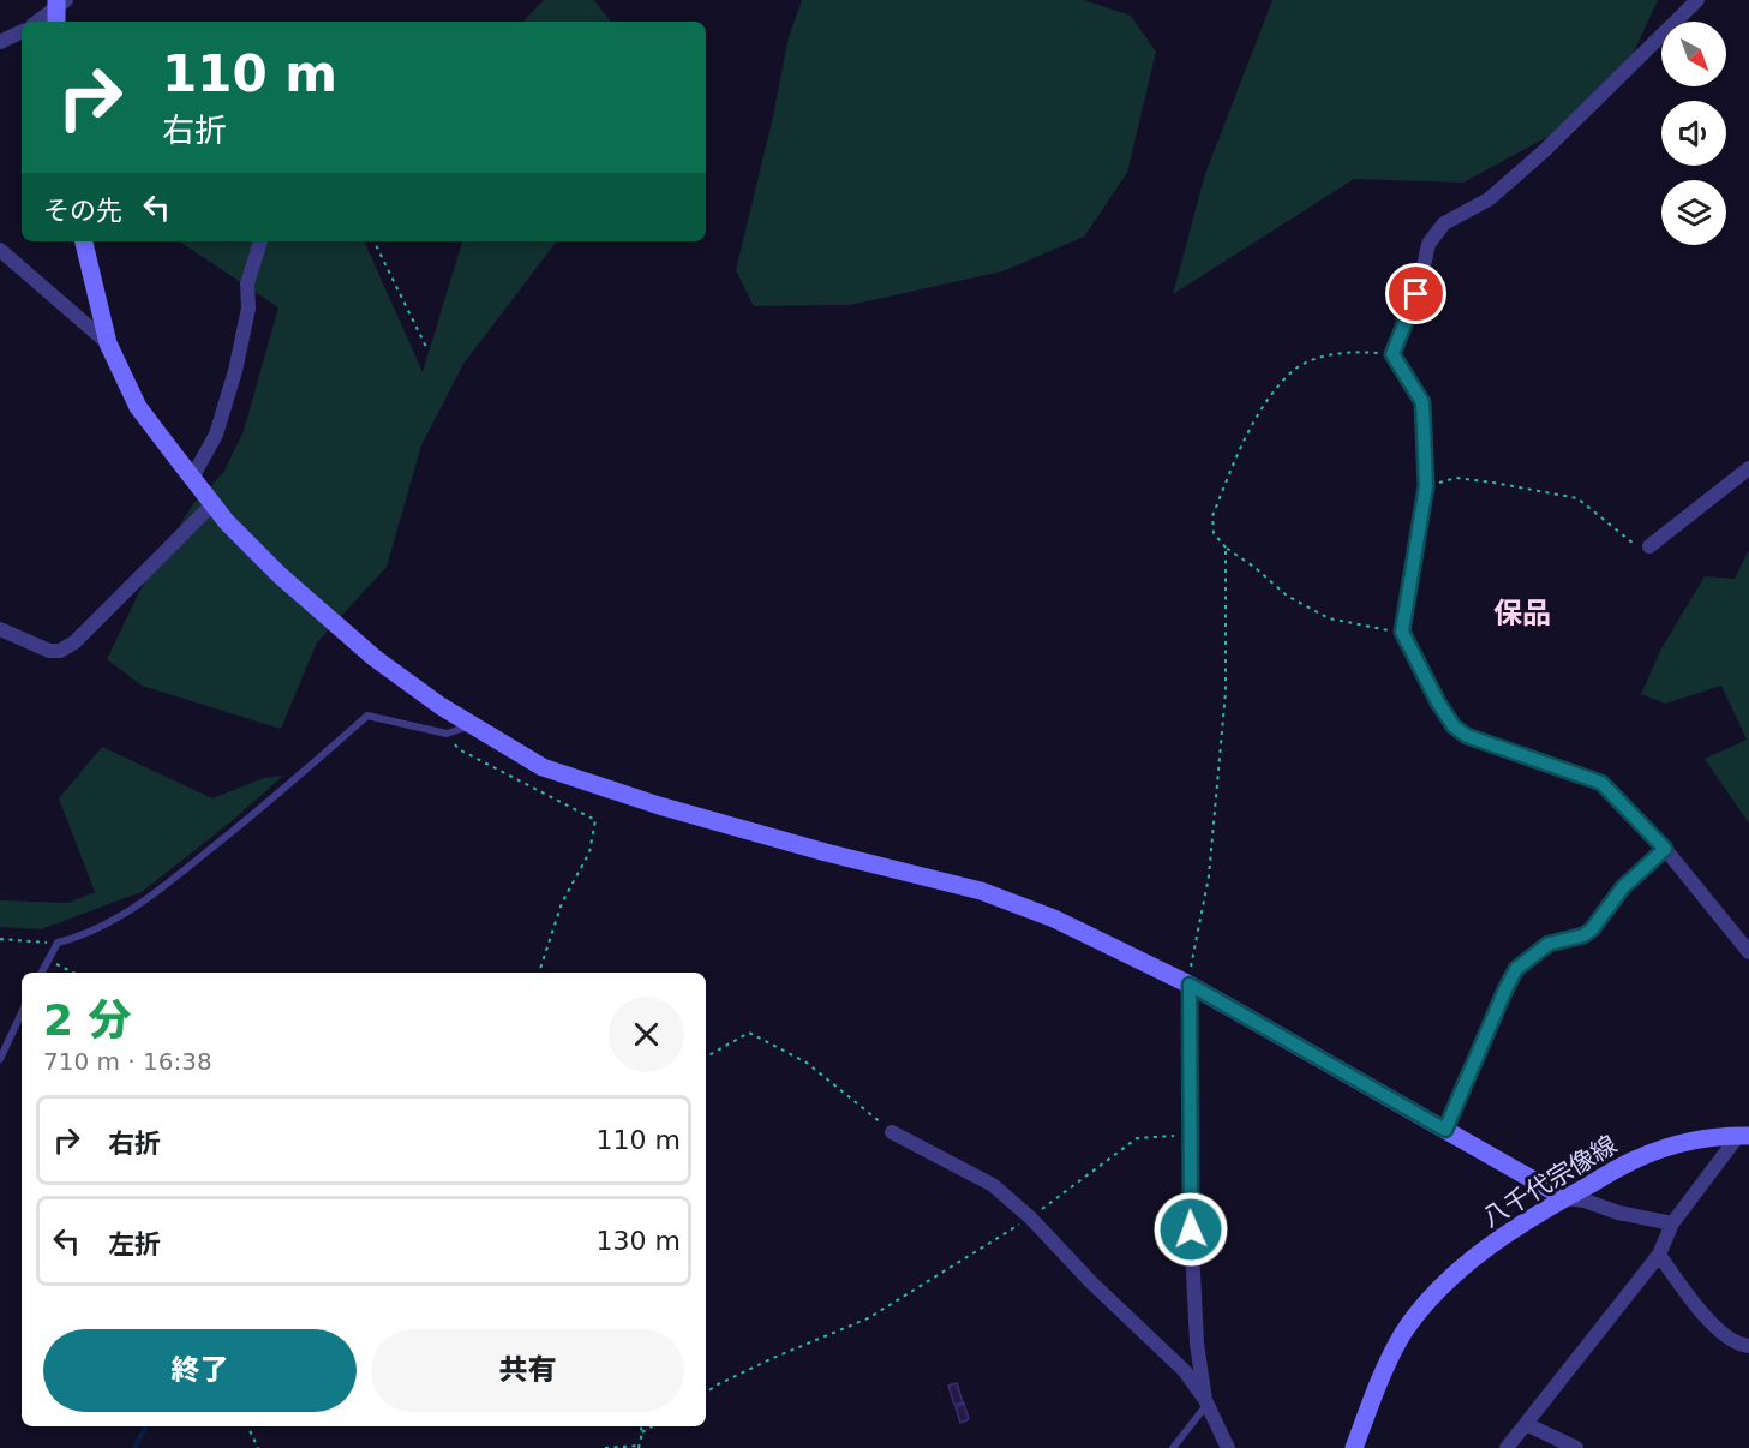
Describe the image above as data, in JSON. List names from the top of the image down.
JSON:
{
  "streets": {
    "street": ["八千代宗像線"]
  },
  "districts": ["保品"],
  "north": "bottom right",
  "page": {
    "turn": ["110 m", "右折"],
    "then": "その先",
    "heading": ["2 分", "710 m · 16:38"],
    "list": [
      {
        "name": "右折",
        "value": "110 m"
      },
      {
        "name": "左折",
        "value": "130 m"
      }
    ],
    "buttons": ["終了", "共有"]
  }
}
